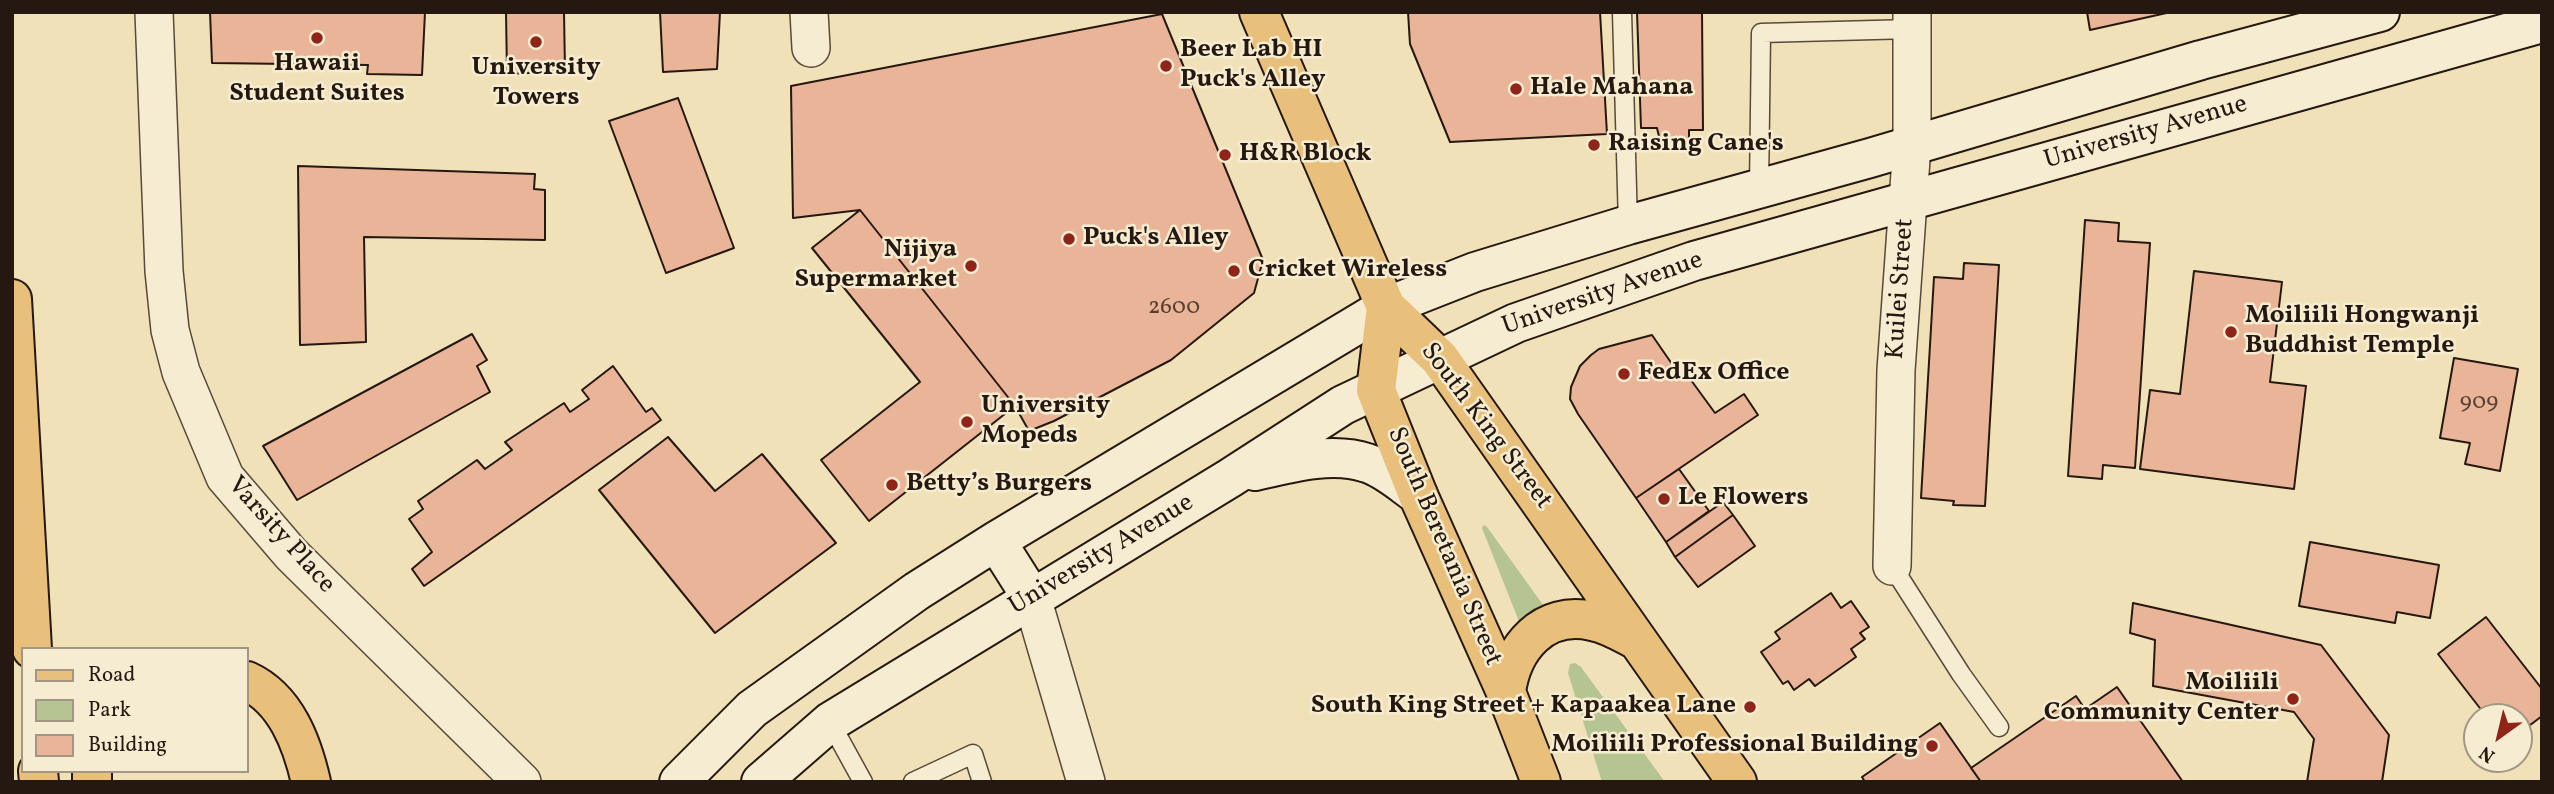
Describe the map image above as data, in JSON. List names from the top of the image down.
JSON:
{
  "streets": {
    "main road": ["University Avenue", "South King Street", "South Beretania Street"],
    "street": ["Kuilei Street", "Varsity Place"]
  },
  "crossings": [
    ["University Avenue", "Kuilei Street"],
    ["University Avenue", "South King Street"],
    ["University Avenue", "South Beretania Street"],
    ["South King Street", "South Beretania Street"]
  ],
  "places": [
    "Hawaii Student Suites",
    "University Towers",
    "Beer Lab HI Puck's Alley",
    "Hale Mahana",
    "Raising Cane's",
    "H&R Block",
    "Puck's Alley",
    "Nijiya Supermarket",
    "Cricket Wireless",
    "Moiliili Hongwanji Buddhist Temple",
    "FedEx Office",
    "University Mopeds",
    "Betty’s Burgers",
    "Le Flowers",
    "Moiliili Community Center",
    "South King Street + Kapaakea Lane",
    "Moiliili Professional Building"
  ],
  "house_numbers": ["2600", "909"],
  "legend": ["Road", "Park", "Building"],
  "north": "bottom left"
}
